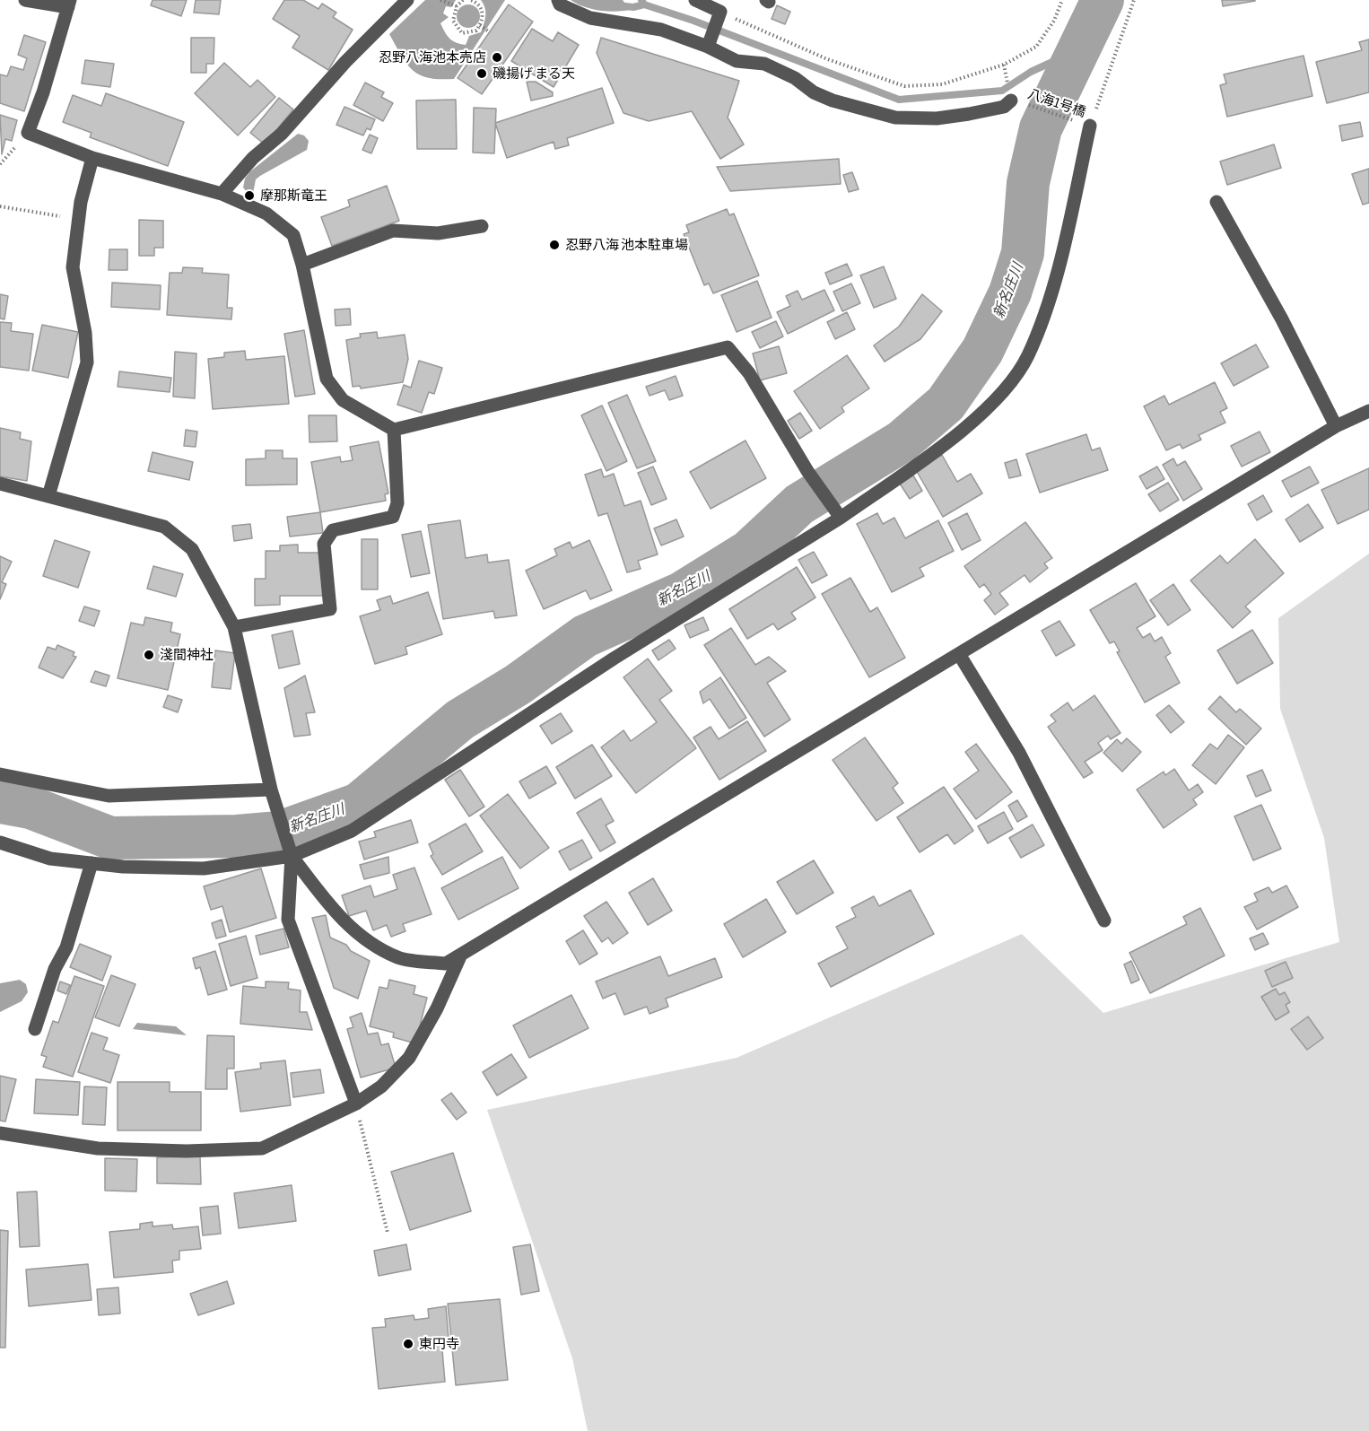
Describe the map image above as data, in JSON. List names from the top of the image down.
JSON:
{
  "streets": {
    "path": ["八海1号橋"]
  },
  "water": ["新名庄川"],
  "places": [
    "忍野八海池本売店",
    "磯揚げ まる天",
    "摩那斯竜王",
    "忍野八海 池本駐車場",
    "淺間神社",
    "東円寺"
  ]
}
